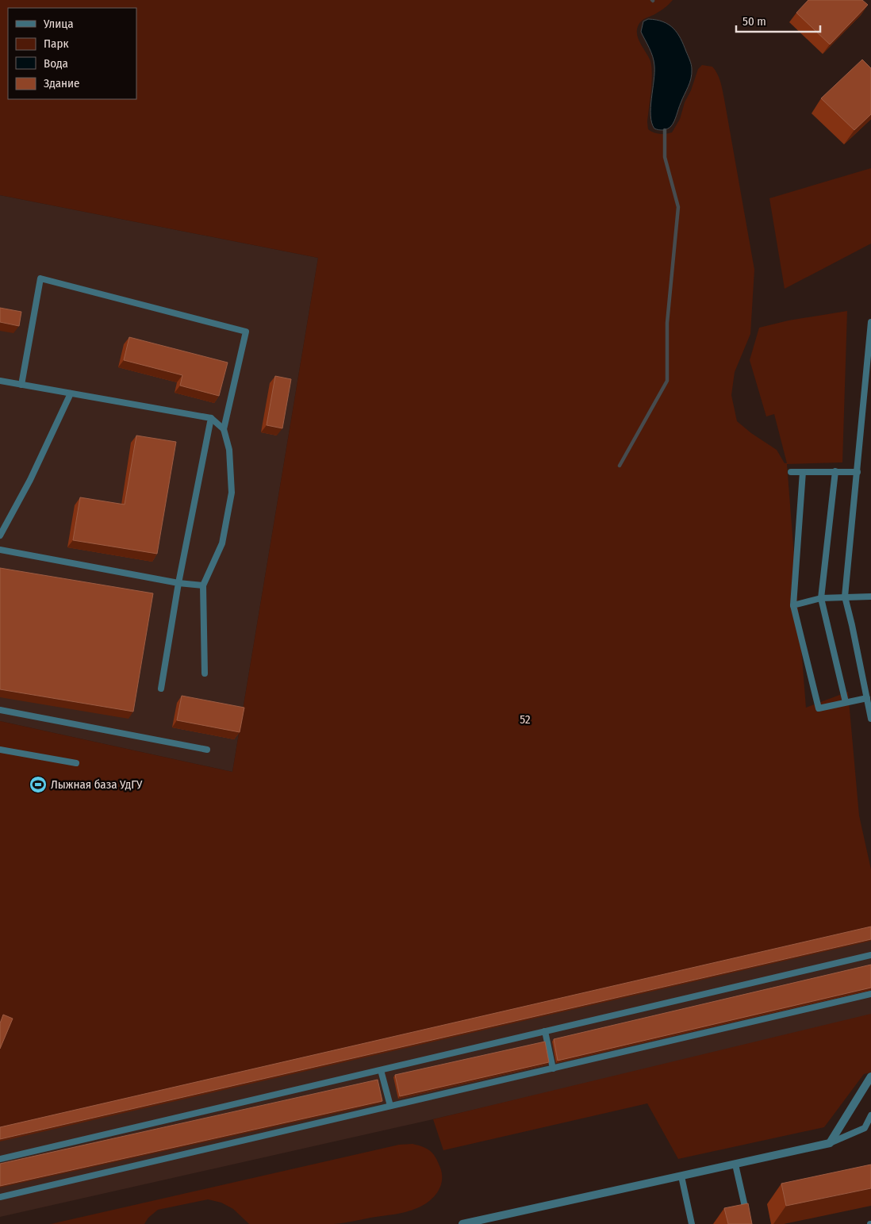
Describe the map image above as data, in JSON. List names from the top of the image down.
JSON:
{
  "parks": ["52"],
  "places": {
    "sports": ["Лыжная база УдГУ"]
  },
  "legend": [
    "Улица",
    "Парк",
    "Вода",
    "Здание"
  ],
  "scale_bar": "50 m"
}
